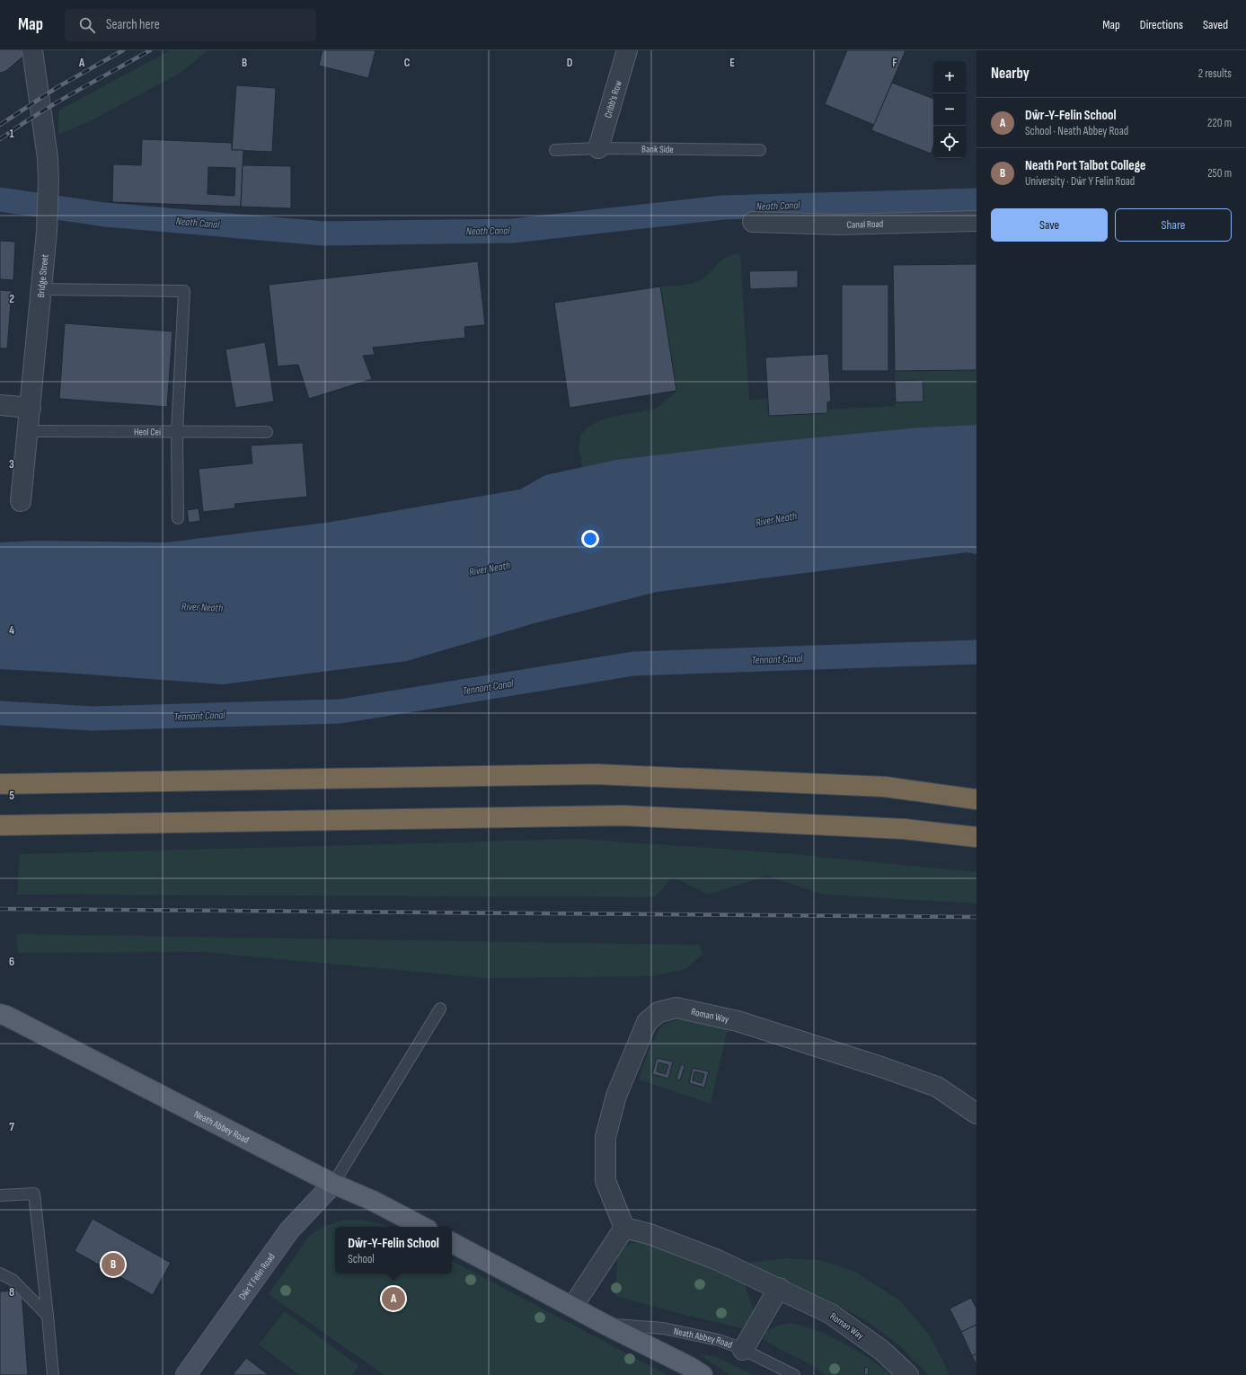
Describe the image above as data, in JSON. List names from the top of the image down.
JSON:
{
  "streets": {
    "main road": ["Neath Abbey Road"],
    "street": [
      "Cribb's Row",
      "Canal Road",
      "Bridge Street",
      "Roman Way",
      "Dŵr Y Felin Road"
    ],
    "lane": ["Bank Side", "Heol Cei"]
  },
  "crossings": [
    ["Cribb's Row", "Bank Side"],
    ["Bridge Street", "Heol Cei"],
    ["Neath Abbey Road", "Dŵr Y Felin Road"]
  ],
  "water": ["Neath Canal", "River Neath", "Tennant Canal"],
  "page": {
    "header": "Map",
    "search": "Search here",
    "nav": ["Map", "Directions", "Saved"],
    "heading": ["Nearby", "2 results"],
    "map_buttons": ["+", "−"],
    "list": [
      {
        "mark": "A",
        "name": "Dŵr-Y-Felin School",
        "note": "School · Neath Abbey Road",
        "value": "220 m"
      },
      {
        "mark": "B",
        "name": "Neath Port Talbot College",
        "note": "University · Dŵr Y Felin Road",
        "value": "250 m"
      }
    ],
    "buttons": ["Save", "Share"],
    "popup": ["Dŵr-Y-Felin School", "School"],
    "pins": ["B", "A"]
  },
  "grid": {
    "columns": [
      "A",
      "B",
      "C",
      "D",
      "E",
      "F"
    ],
    "rows": [
      "1",
      "2",
      "3",
      "4",
      "5",
      "6",
      "7",
      "8"
    ]
  }
}
